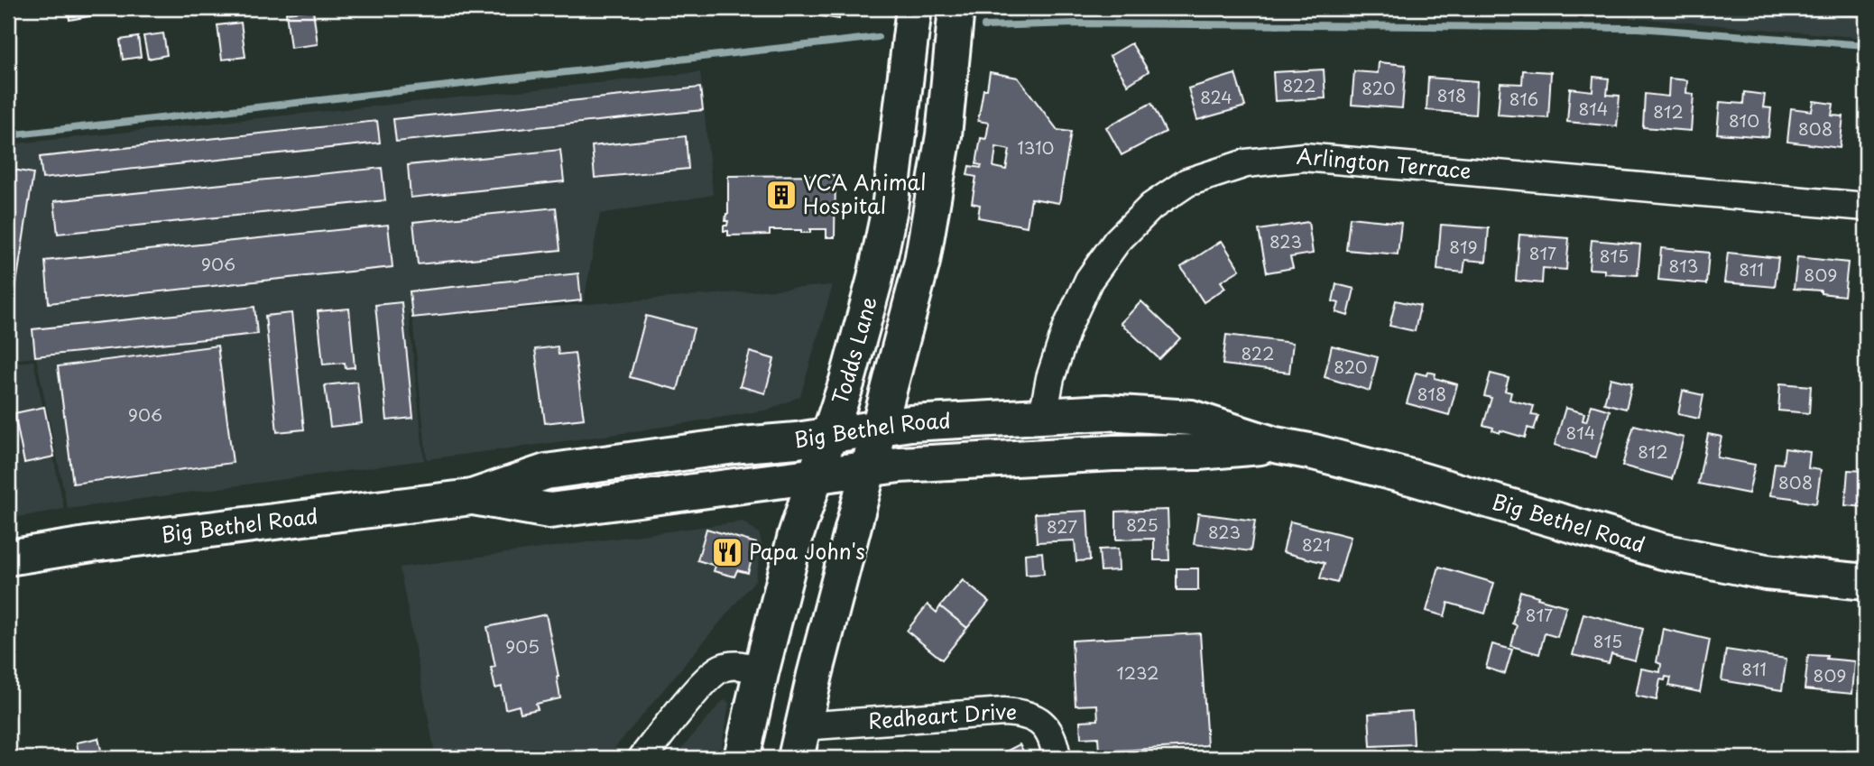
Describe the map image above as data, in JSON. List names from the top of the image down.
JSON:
{
  "streets": {
    "main road": ["Todds Lane", "Big Bethel Road"],
    "street": ["Arlington Terrace", "Redheart Drive"]
  },
  "crossings": [
    ["Arlington Terrace", "Big Bethel Road"],
    ["Todds Lane", "Big Bethel Road"],
    ["Todds Lane", "Redheart Drive"]
  ],
  "places": {
    "building": ["VCA Animal Hospital"],
    "restaurant": ["Papa John's"]
  },
  "house_numbers": [
    "822",
    "820",
    "818",
    "824",
    "816",
    "814",
    "812",
    "810",
    "808",
    "1310",
    "823",
    "819",
    "817",
    "815",
    "906",
    "813",
    "811",
    "809",
    "822",
    "820",
    "818",
    "906",
    "814",
    "812",
    "808",
    "825",
    "827",
    "823",
    "821",
    "817",
    "815",
    "905",
    "811",
    "1232",
    "809"
  ]
}
